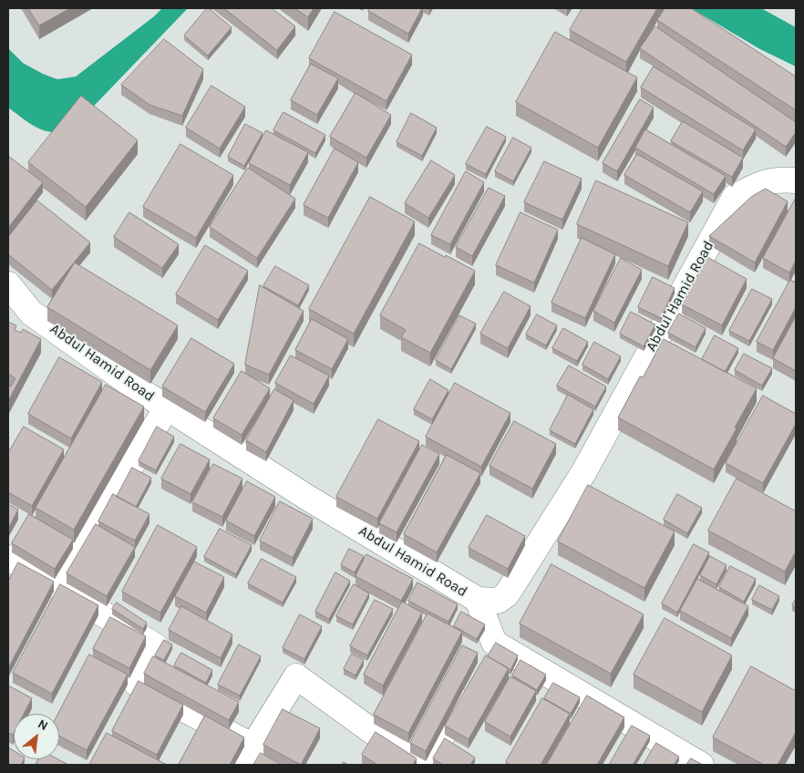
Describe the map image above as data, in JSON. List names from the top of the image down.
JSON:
{
  "streets": {
    "street": ["Abdul Hamid Road"]
  },
  "north": "top right"
}
